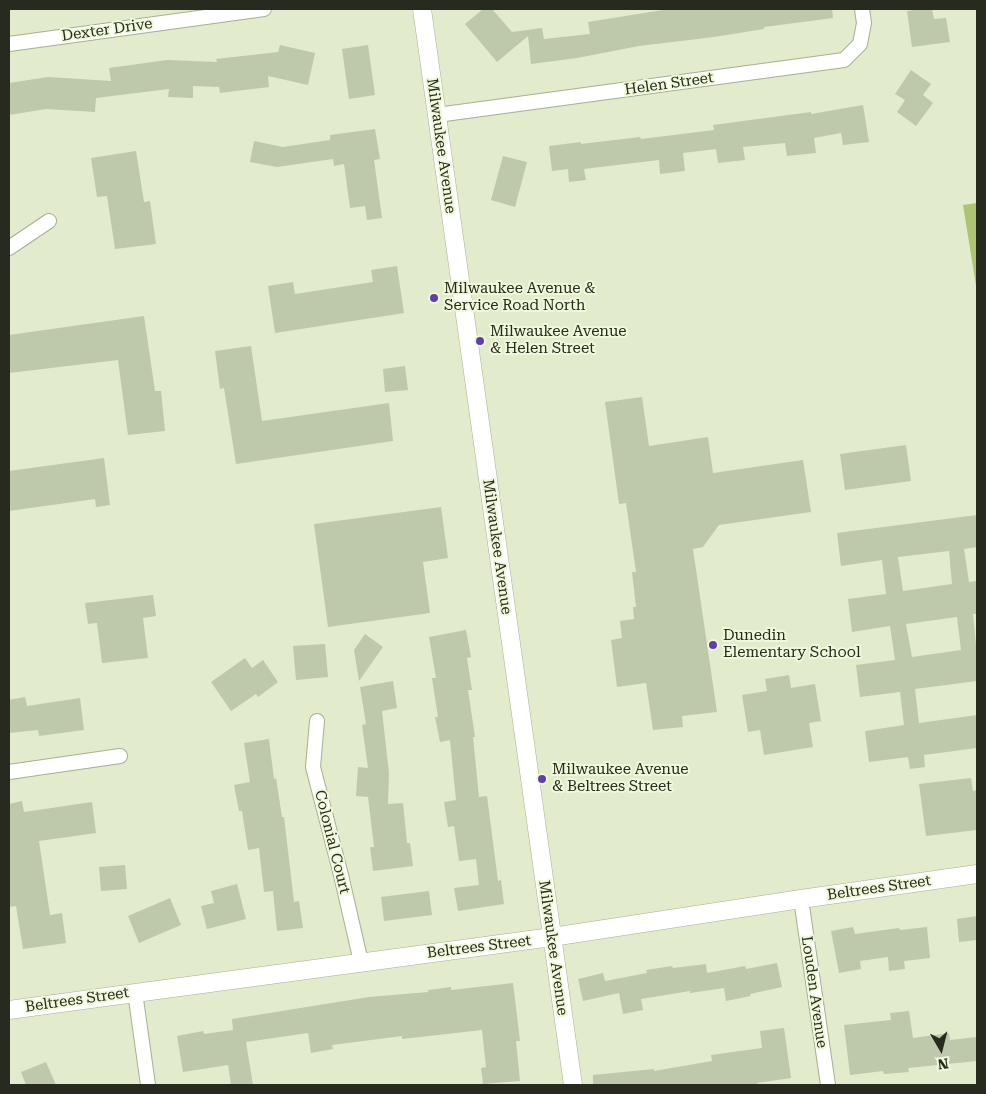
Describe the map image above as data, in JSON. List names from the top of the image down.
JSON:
{
  "streets": {
    "street": [
      "Dexter Drive",
      "Helen Street",
      "Milwaukee Avenue",
      "Colonial Court",
      "Beltrees Street",
      "Louden Avenue"
    ]
  },
  "crossings": [
    ["Helen Street", "Milwaukee Avenue"],
    ["Milwaukee Avenue", "Beltrees Street"],
    ["Colonial Court", "Beltrees Street"],
    ["Beltrees Street", "Louden Avenue"]
  ],
  "places": [
    "Milwaukee Avenue & Service Road North",
    "Milwaukee Avenue & Helen Street",
    "Dunedin Elementary School",
    "Milwaukee Avenue & Beltrees Street"
  ],
  "north": "bottom"
}
